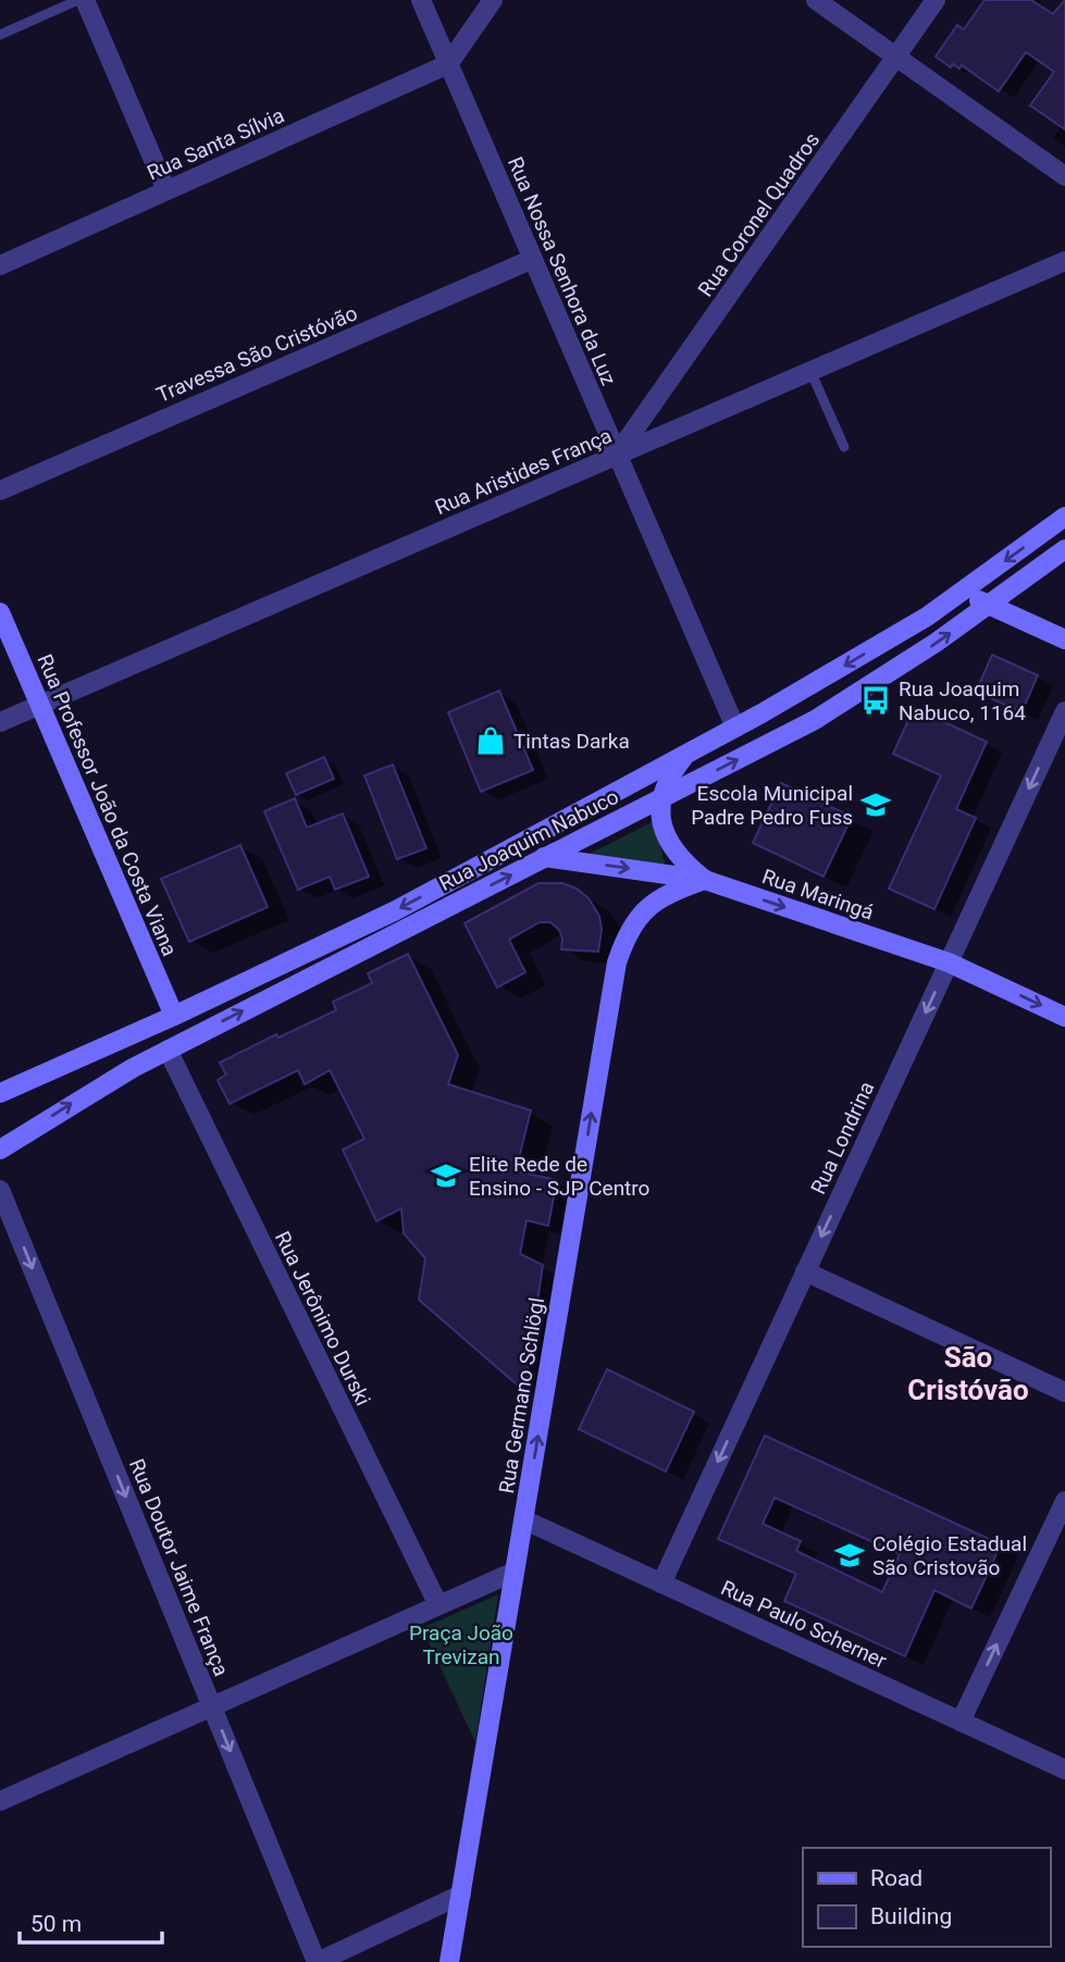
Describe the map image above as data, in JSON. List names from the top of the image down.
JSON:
{
  "streets": {
    "main road": [
      "Rua Professor João da Costa Viana",
      "Rua Joaquim Nabuco",
      "Rua Maringá",
      "Rua Germano Schlögl"
    ],
    "street": [
      "Rua Santa Sílvia",
      "Rua Coronel Quadros",
      "Rua Nossa Senhora da Luz",
      "Travessa São Cristóvão",
      "Rua Aristides França",
      "Rua Londrina",
      "Rua Jerônimo Durski",
      "Rua Doutor Jaime França",
      "Rua Paulo Scherner"
    ]
  },
  "crossings": [
    ["Rua Santa Sílvia", "Rua Nossa Senhora da Luz"],
    ["Rua Coronel Quadros", "Rua Nossa Senhora da Luz"],
    ["Rua Coronel Quadros", "Rua Aristides França"],
    ["Rua Nossa Senhora da Luz", "Travessa São Cristóvão"],
    ["Rua Nossa Senhora da Luz", "Rua Aristides França"],
    ["Rua Nossa Senhora da Luz", "Rua Joaquim Nabuco"],
    ["Rua Aristides França", "Rua Professor João da Costa Viana"],
    ["Rua Professor João da Costa Viana", "Rua Joaquim Nabuco"],
    ["Rua Joaquim Nabuco", "Rua Maringá"],
    ["Rua Joaquim Nabuco", "Rua Jerônimo Durski"],
    ["Rua Maringá", "Rua Londrina"],
    ["Rua Maringá", "Rua Germano Schlögl"],
    ["Rua Londrina", "Rua Paulo Scherner"],
    ["Rua Germano Schlögl", "Rua Paulo Scherner"]
  ],
  "one_way": [
    "Rua Maringá",
    "Rua Londrina",
    "Rua Germano Schlögl",
    "Rua Doutor Jaime França"
  ],
  "districts": ["São Cristóvão"],
  "parks": ["Praça João Trevizan"],
  "places": {
    "bus stop": ["Rua Joaquim Nabuco, 1164"],
    "shop": ["Tintas Darka"],
    "school or university": ["Escola Municipal Padre Pedro Fuss", "Elite Rede de Ensino - SJP Centro", "Colégio Estadual São Cristovão"]
  },
  "legend": ["Road", "Building"],
  "scale_bar": "50 m"
}
